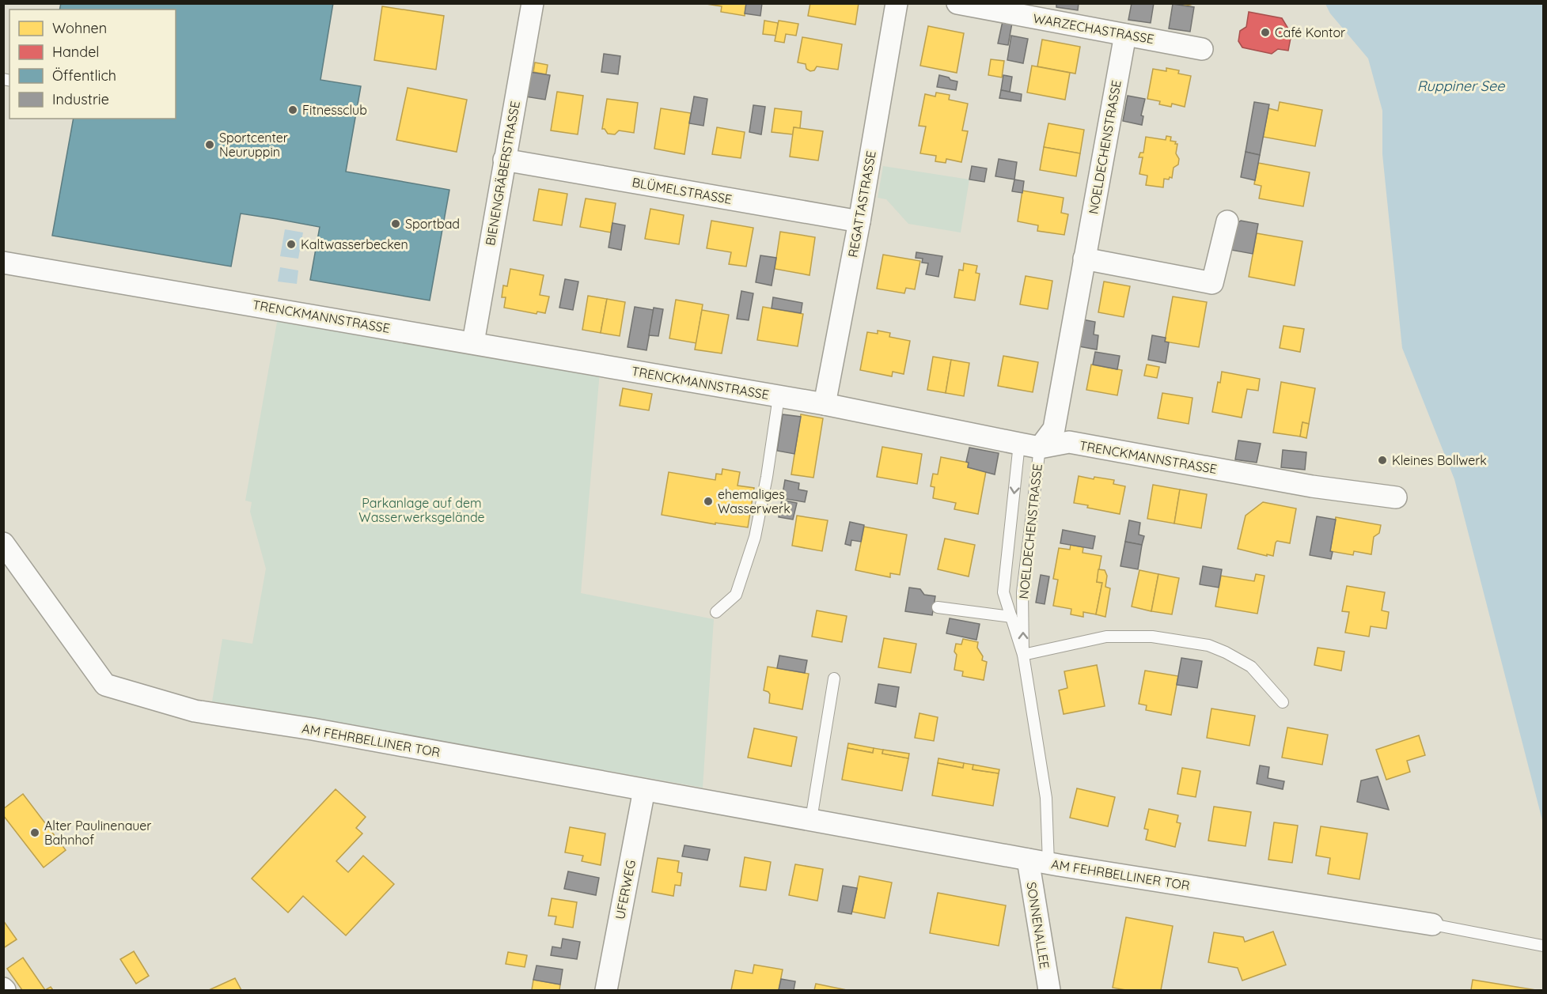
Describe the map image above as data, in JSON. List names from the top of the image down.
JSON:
{
  "streets": {
    "street": [
      "WARZECHASTRASSE",
      "NOELDECHENSTRASSE",
      "BIENENGRÄBERSTRASSE",
      "BLÜMELSTRASSE",
      "REGATTASTRASSE",
      "TRENCKMANNSTRASSE",
      "AM FEHRBELLINER TOR",
      "UFERWEG",
      "SONNENALLEE"
    ]
  },
  "crossings": [
    ["WARZECHASTRASSE", "NOELDECHENSTRASSE"],
    ["NOELDECHENSTRASSE", "TRENCKMANNSTRASSE"],
    ["BIENENGRÄBERSTRASSE", "BLÜMELSTRASSE"],
    ["BIENENGRÄBERSTRASSE", "TRENCKMANNSTRASSE"],
    ["BLÜMELSTRASSE", "REGATTASTRASSE"],
    ["REGATTASTRASSE", "TRENCKMANNSTRASSE"],
    ["AM FEHRBELLINER TOR", "UFERWEG"],
    ["AM FEHRBELLINER TOR", "SONNENALLEE"]
  ],
  "water": ["Ruppiner See"],
  "parks": ["Parkanlage auf dem Wasserwerksgelände"],
  "places": [
    "Café Kontor",
    "Fitnessclub",
    "Sportcenter Neuruppin",
    "Sportbad",
    "Kaltwasserbecken",
    "Kleines Bollwerk",
    "ehemaliges Wasserwerk",
    "Alter Paulinenauer Bahnhof"
  ],
  "legend": [
    "Wohnen",
    "Handel",
    "Öffentlich",
    "Industrie"
  ]
}
